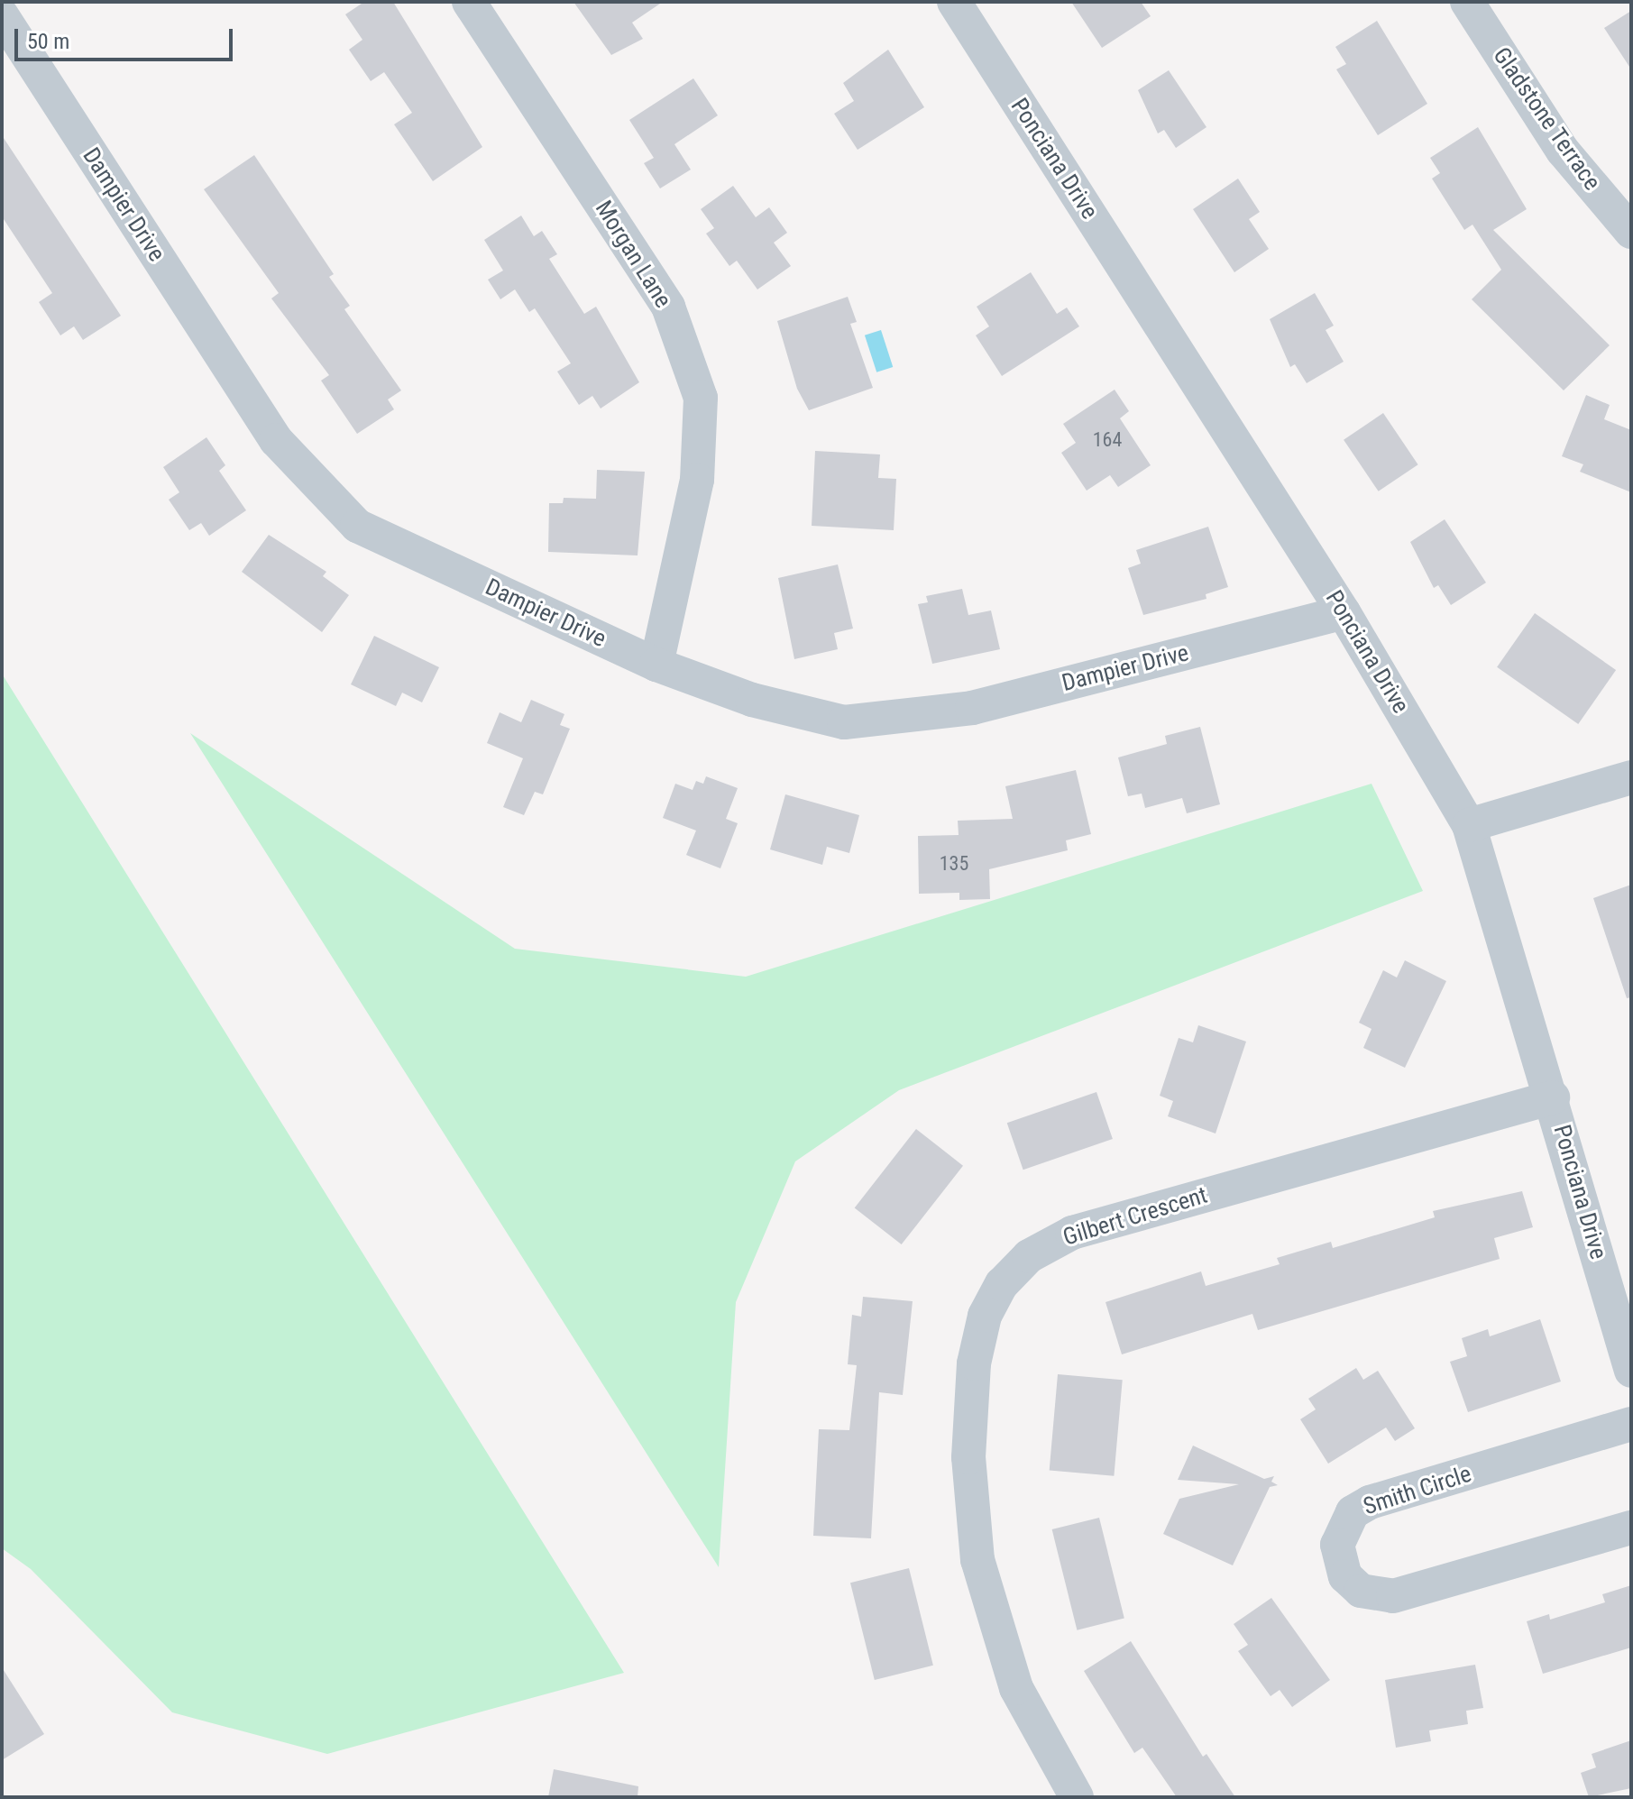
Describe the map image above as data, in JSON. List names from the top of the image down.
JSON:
{
  "streets": {
    "street": [
      "Gladstone Terrace",
      "Ponciana Drive",
      "Dampier Drive",
      "Morgan Lane",
      "Gilbert Crescent",
      "Smith Circle"
    ]
  },
  "crossings": [
    ["Ponciana Drive", "Dampier Drive"],
    ["Ponciana Drive", "Gilbert Crescent"],
    ["Dampier Drive", "Morgan Lane"]
  ],
  "house_numbers": ["164", "135"],
  "scale_bar": "50 m"
}
